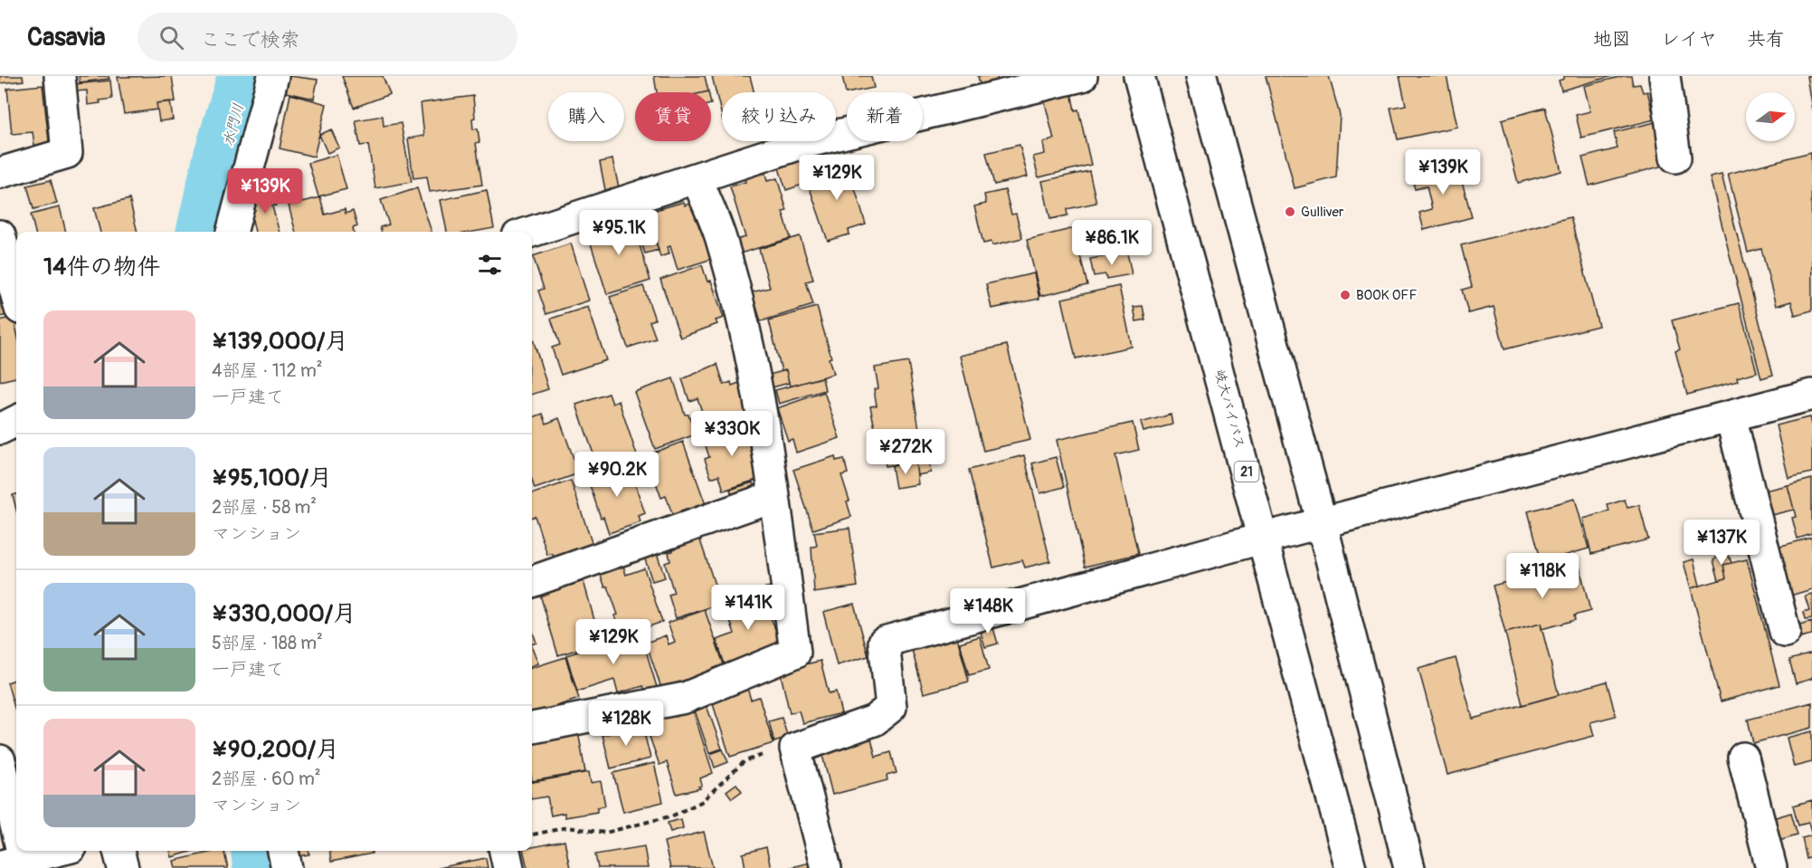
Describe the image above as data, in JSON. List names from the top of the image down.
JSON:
{
  "streets": {
    "main road": ["岐大バイパス", "21"]
  },
  "water": ["水門川"],
  "places": ["Gulliver", "BOOK OFF"],
  "north": "right",
  "page": {
    "header": "Casavia",
    "search": "ここで検索",
    "nav": ["地図", "レイヤ", "共有"],
    "chip": [
      "購入",
      "賃貸",
      "絞り込み",
      "新着"
    ],
    "price": [
      "¥139K",
      "¥129K",
      "¥139K",
      "¥95.1K",
      "¥86.1K",
      "¥330K",
      "¥272K",
      "¥90.2K",
      "¥137K",
      "¥118K",
      "¥141K",
      "¥148K",
      "¥129K",
      "¥128K"
    ],
    "heading": "14件の物件",
    "list": [
      {
        "name": "¥139,000/月",
        "note": "4部屋 · 112 m² · 一戸建て"
      },
      {
        "name": "¥95,100/月",
        "note": "2部屋 · 58 m² · マンション"
      },
      {
        "name": "¥330,000/月",
        "note": "5部屋 · 188 m² · 一戸建て"
      },
      {
        "name": "¥90,200/月",
        "note": "2部屋 · 60 m² · マンション"
      }
    ]
  }
}
